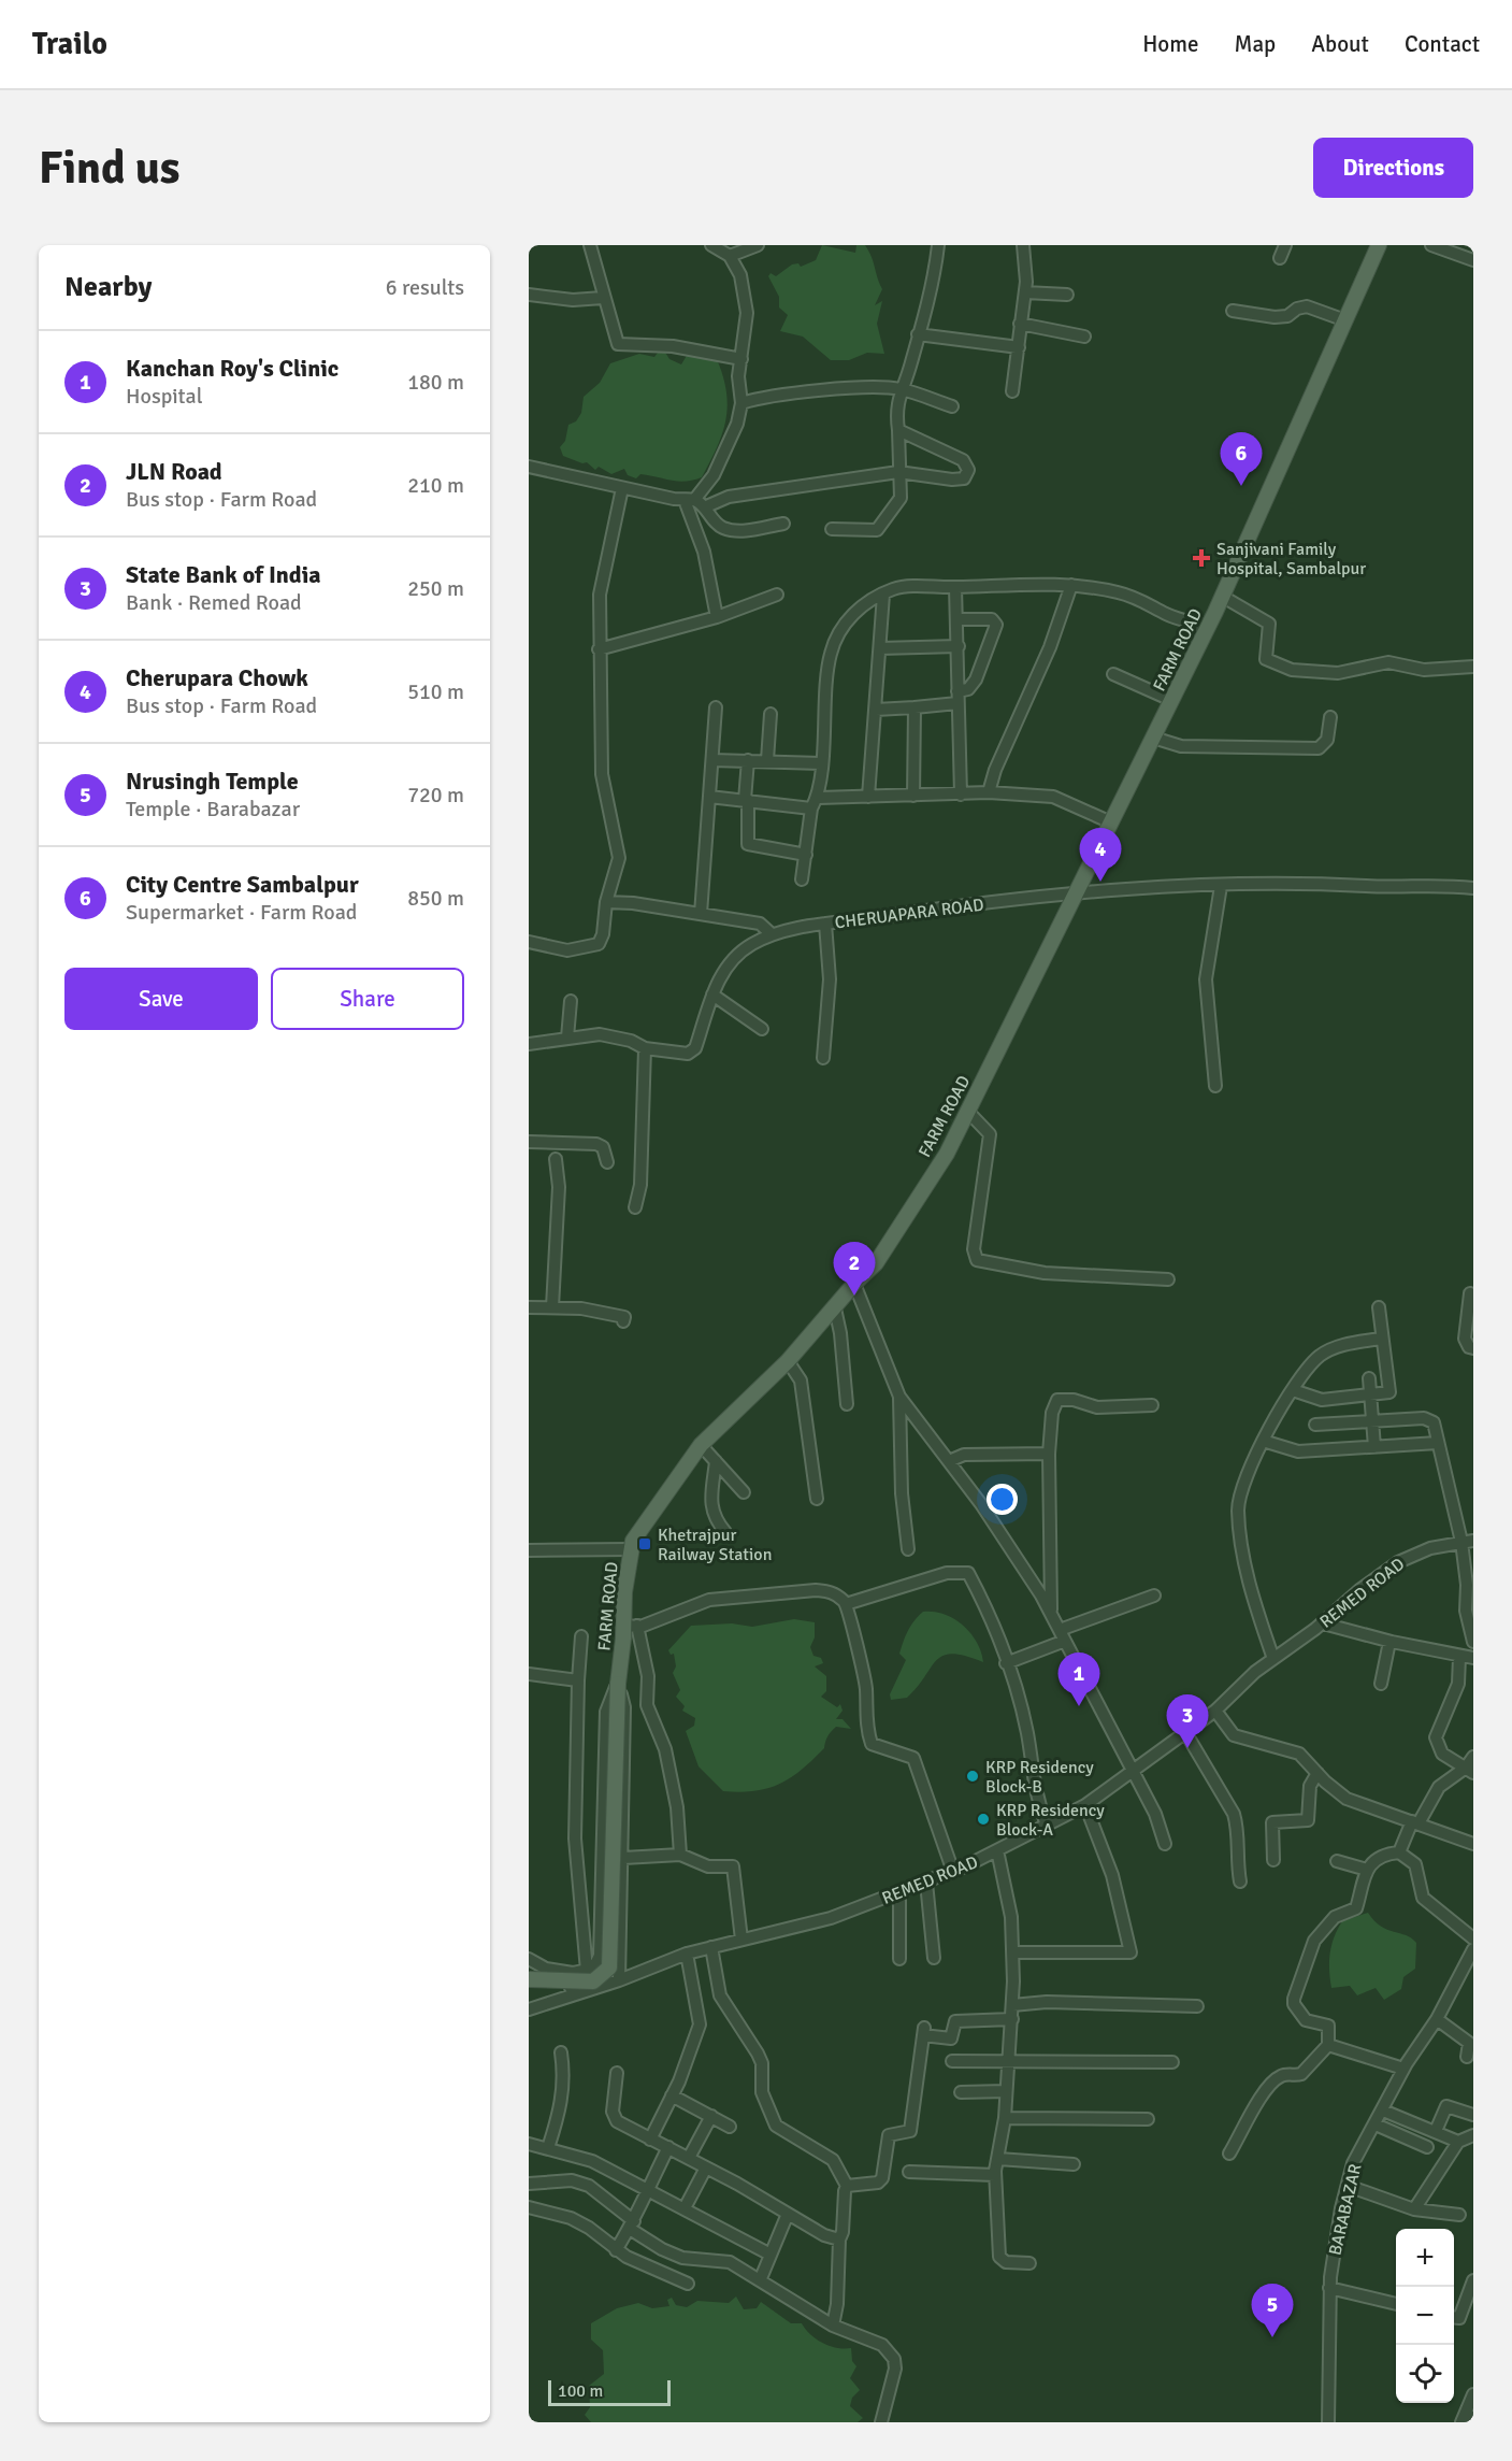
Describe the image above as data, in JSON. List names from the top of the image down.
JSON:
{
  "streets": {
    "main road": ["FARM ROAD"],
    "street": ["CHERUAPARA ROAD", "REMED ROAD", "BARABAZAR"]
  },
  "crossings": [
    ["FARM ROAD", "CHERUAPARA ROAD"],
    ["FARM ROAD", "REMED ROAD"]
  ],
  "places": {
    "health": ["Sanjivani Family Hospital, Sambalpur"],
    "transit": ["Khetrajpur Railway Station"],
    "other": ["KRP Residency Block-B", "KRP Residency Block-A"]
  },
  "scale_bar": "100 m",
  "page": {
    "header": "Trailo",
    "nav": [
      "Home",
      "Map",
      "About",
      "Contact"
    ],
    "buttons": [
      "Directions",
      ["Save", "Share"]
    ],
    "title": "Find us",
    "heading": ["Nearby", "6 results"],
    "list": [
      {
        "mark": "1",
        "name": "Kanchan Roy's Clinic",
        "note": "Hospital",
        "value": "180 m"
      },
      {
        "mark": "2",
        "name": "JLN Road",
        "note": "Bus stop · Farm Road",
        "value": "210 m"
      },
      {
        "mark": "3",
        "name": "State Bank of India",
        "note": "Bank · Remed Road",
        "value": "250 m"
      },
      {
        "mark": "4",
        "name": "Cherupara Chowk",
        "note": "Bus stop · Farm Road",
        "value": "510 m"
      },
      {
        "mark": "5",
        "name": "Nrusingh Temple",
        "note": "Temple · Barabazar",
        "value": "720 m"
      },
      {
        "mark": "6",
        "name": "City Centre Sambalpur",
        "note": "Supermarket · Farm Road",
        "value": "850 m"
      }
    ],
    "pins": [
      "6",
      "4",
      "2",
      "1",
      "3",
      "5"
    ],
    "map_buttons": ["+", "−"],
    "scale": "100 m"
  }
}
